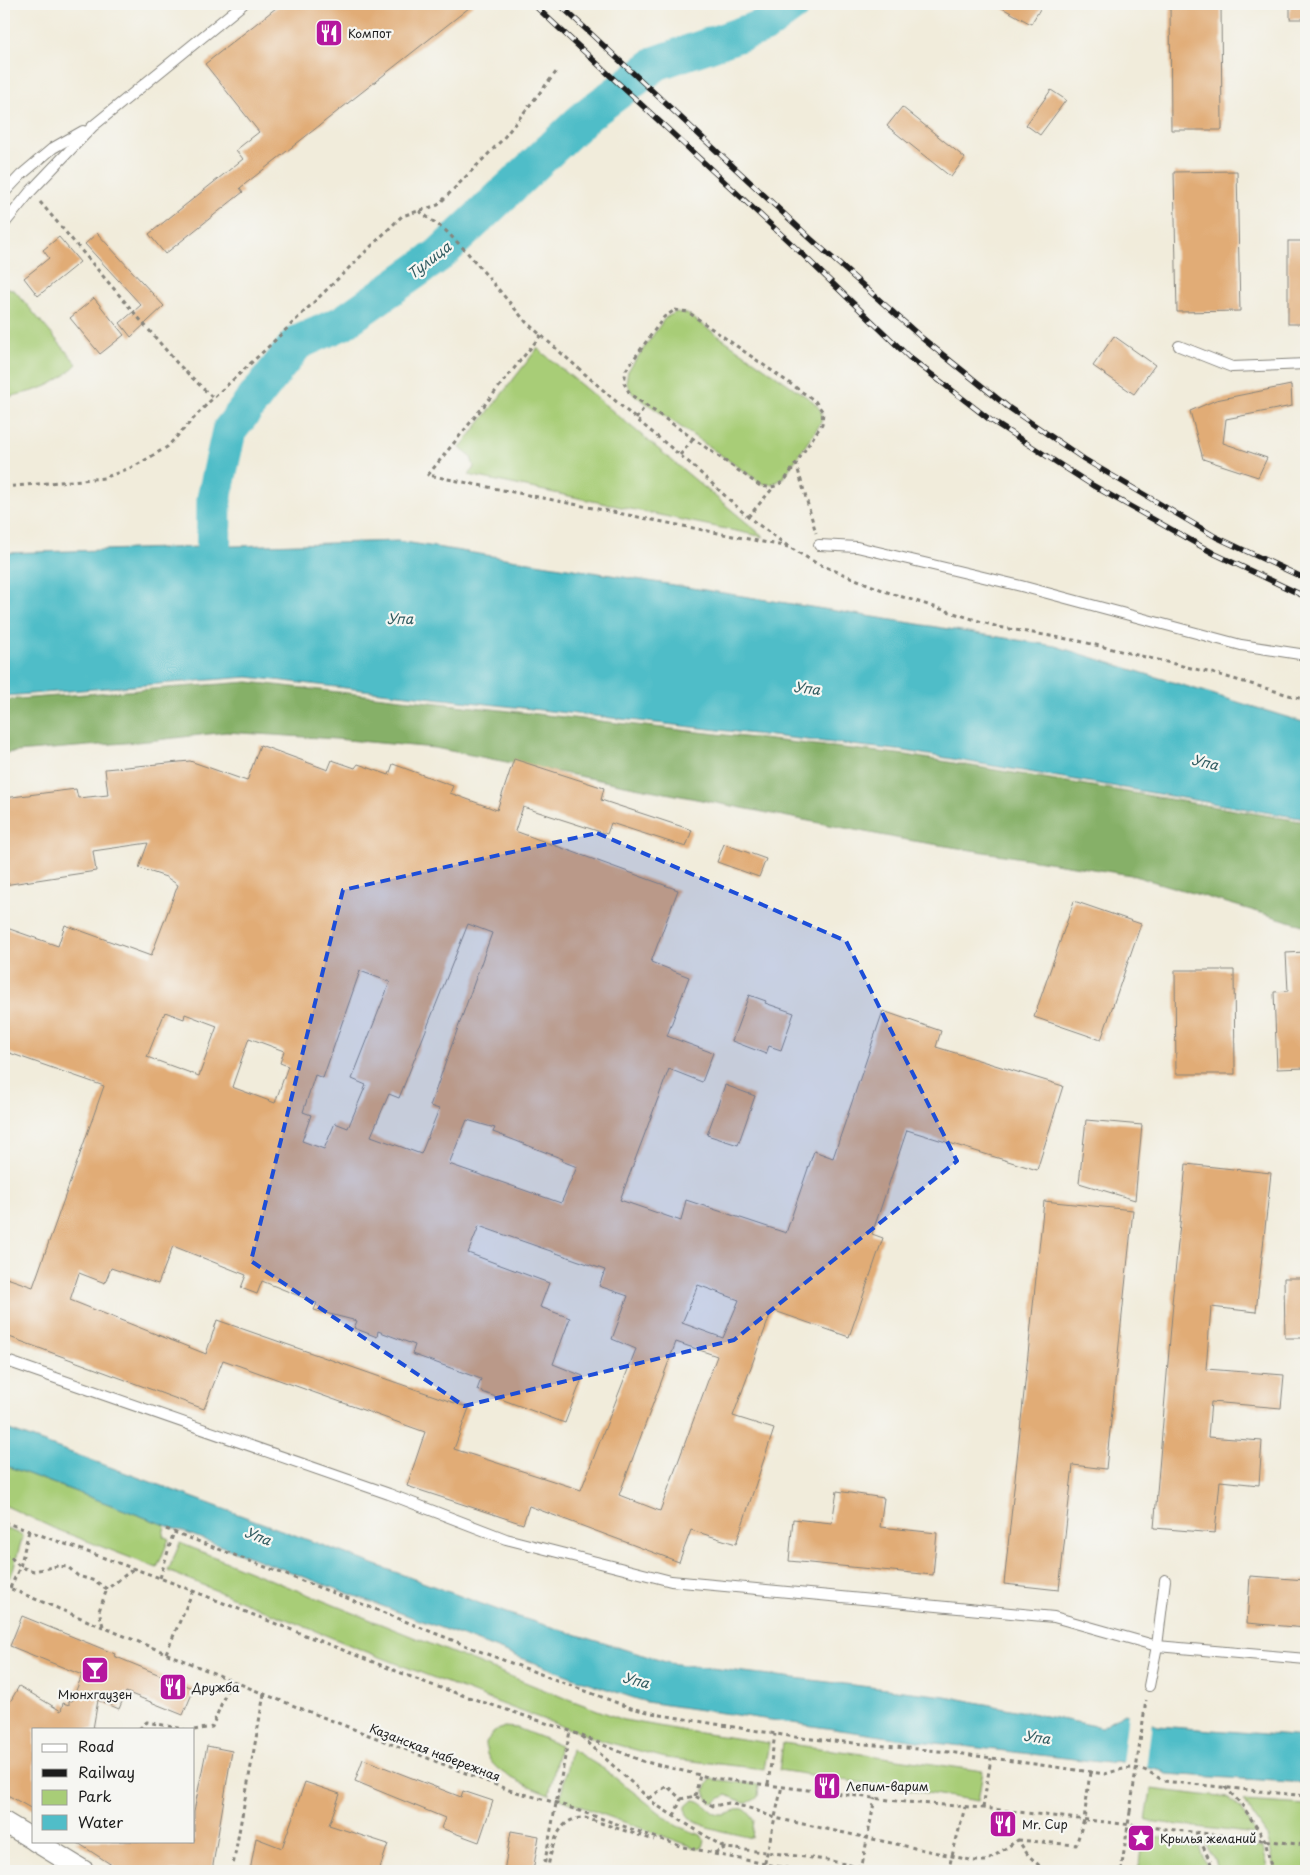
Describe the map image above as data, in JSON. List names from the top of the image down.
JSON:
{
  "streets": {
    "path": ["Казанская набережная"]
  },
  "water": ["Тулица", "Упа"],
  "places": {
    "restaurant": [
      "Компот",
      "Дружба",
      "Лепим-варим",
      "Mr. Cup"
    ],
    "bar": ["Мюнхгаузен"],
    "place": ["Крылья желаний"]
  },
  "legend": [
    "Road",
    "Railway",
    "Park",
    "Water"
  ]
}
